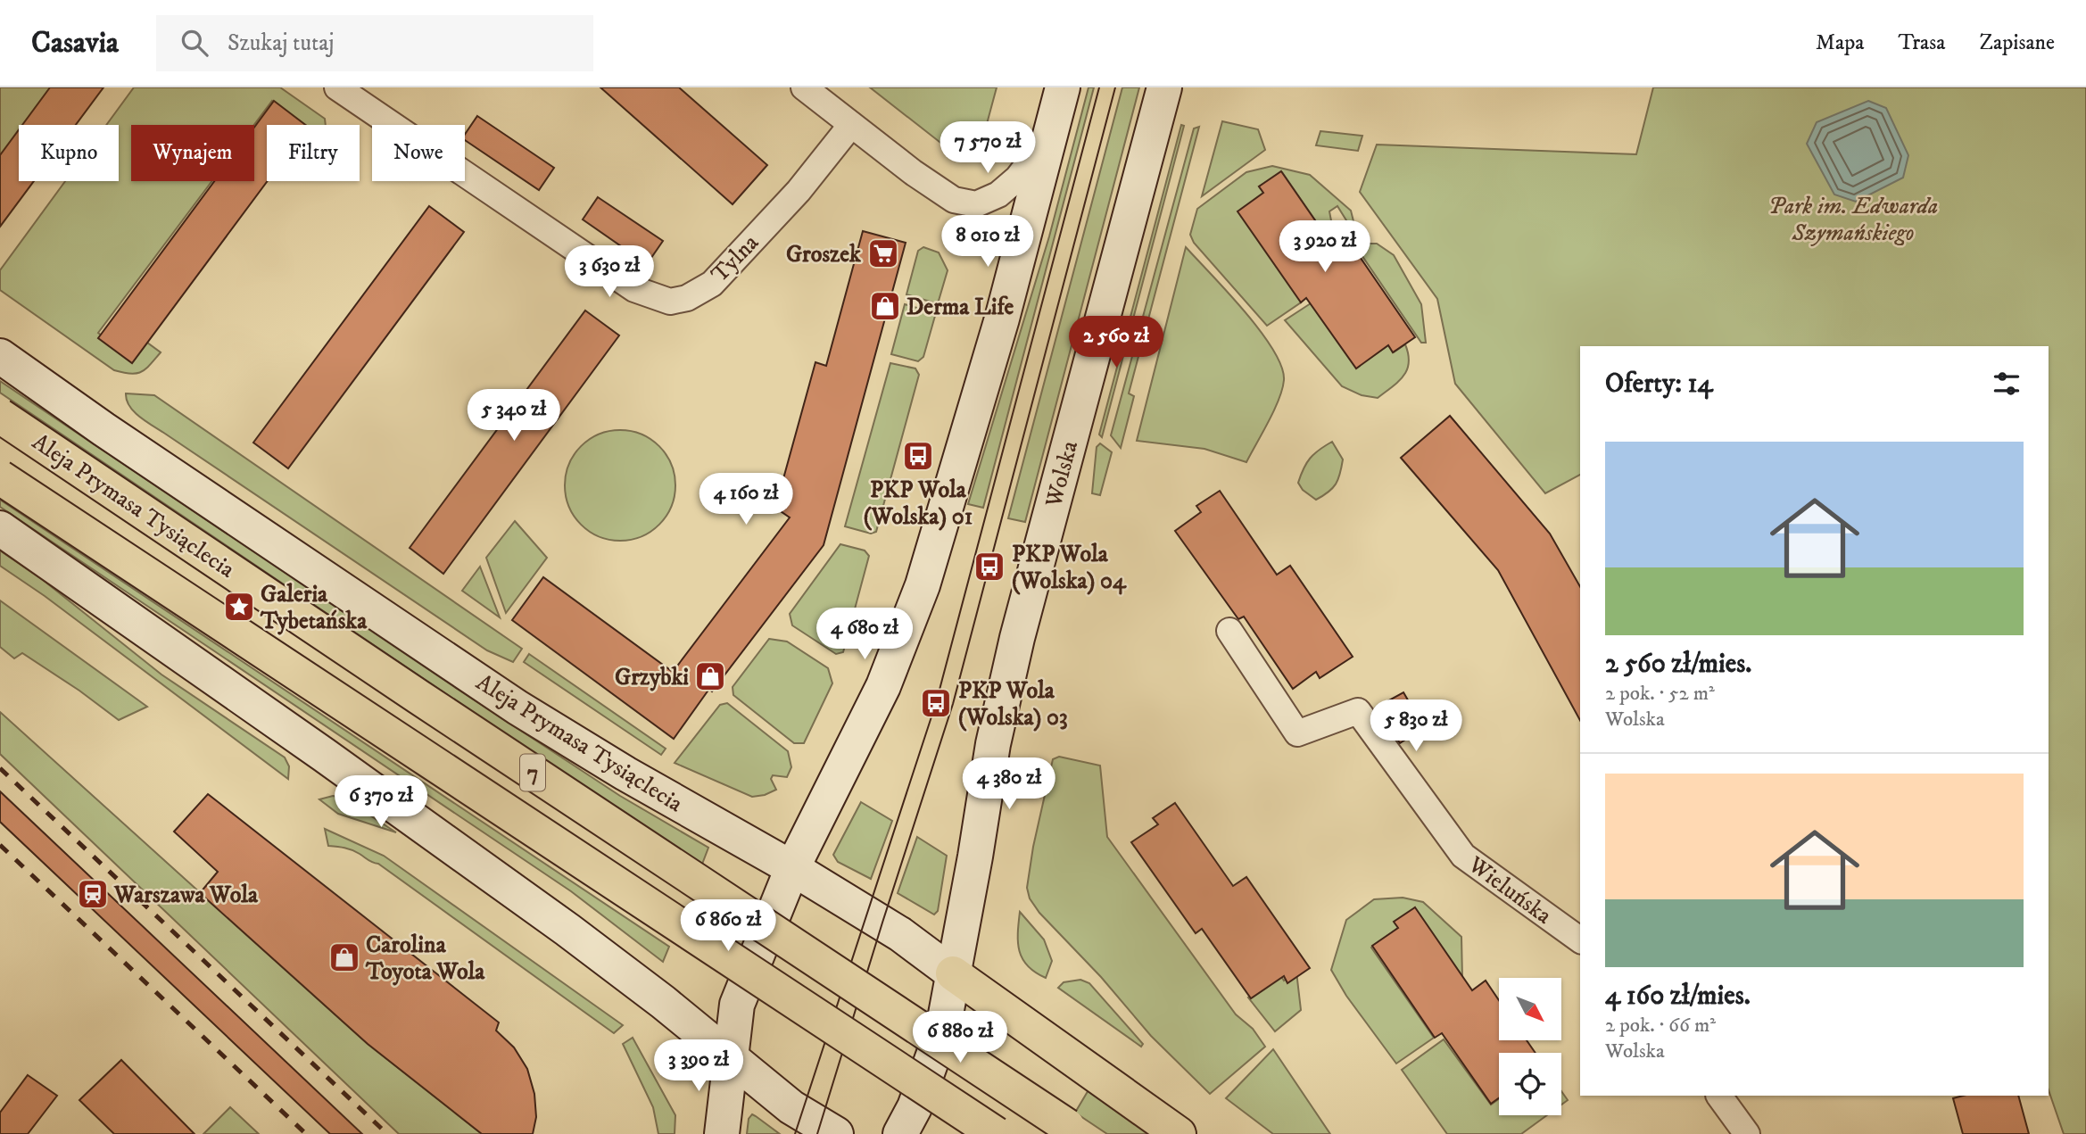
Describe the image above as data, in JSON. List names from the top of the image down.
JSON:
{
  "streets": {
    "main road": ["Wolska", "Aleja Prymasa Tysiąclecia", "7"],
    "street": ["Tylna", "Wieluńska"]
  },
  "crossings": [
    ["Wolska", "Aleja Prymasa Tysiąclecia"]
  ],
  "parks": ["Park im. Edwarda Szymańskiego"],
  "places": {
    "supermarket": ["Groszek"],
    "shop": ["Derma Life", "Grzybki", "Carolina Toyota Wola"],
    "bus stop": ["PKP Wola (Wolska) 01", "PKP Wola (Wolska) 04", "PKP Wola (Wolska) 03"],
    "place": ["Galeria Tybetańska"],
    "station": ["Warszawa Wola"]
  },
  "north": "bottom right",
  "page": {
    "header": "Casavia",
    "search": "Szukaj tutaj",
    "nav": ["Mapa", "Trasa", "Zapisane"],
    "price": [
      "7 570 zł",
      "8 010 zł",
      "3 920 zł",
      "3 630 zł",
      "2 560 zł",
      "5 340 zł",
      "4 160 zł",
      "4 680 zł",
      "5 830 zł",
      "4 380 zł",
      "6 370 zł",
      "6 860 zł",
      "6 880 zł",
      "3 390 zł"
    ],
    "chip": [
      "Kupno",
      "Wynajem",
      "Filtry",
      "Nowe"
    ],
    "heading": "Oferty: 14",
    "list": [
      {
        "name": "2 560 zł/mies.",
        "note": "2 pok. · 52 m² · Wolska"
      },
      {
        "name": "4 160 zł/mies.",
        "note": "2 pok. · 66 m² · Wolska"
      }
    ]
  }
}
